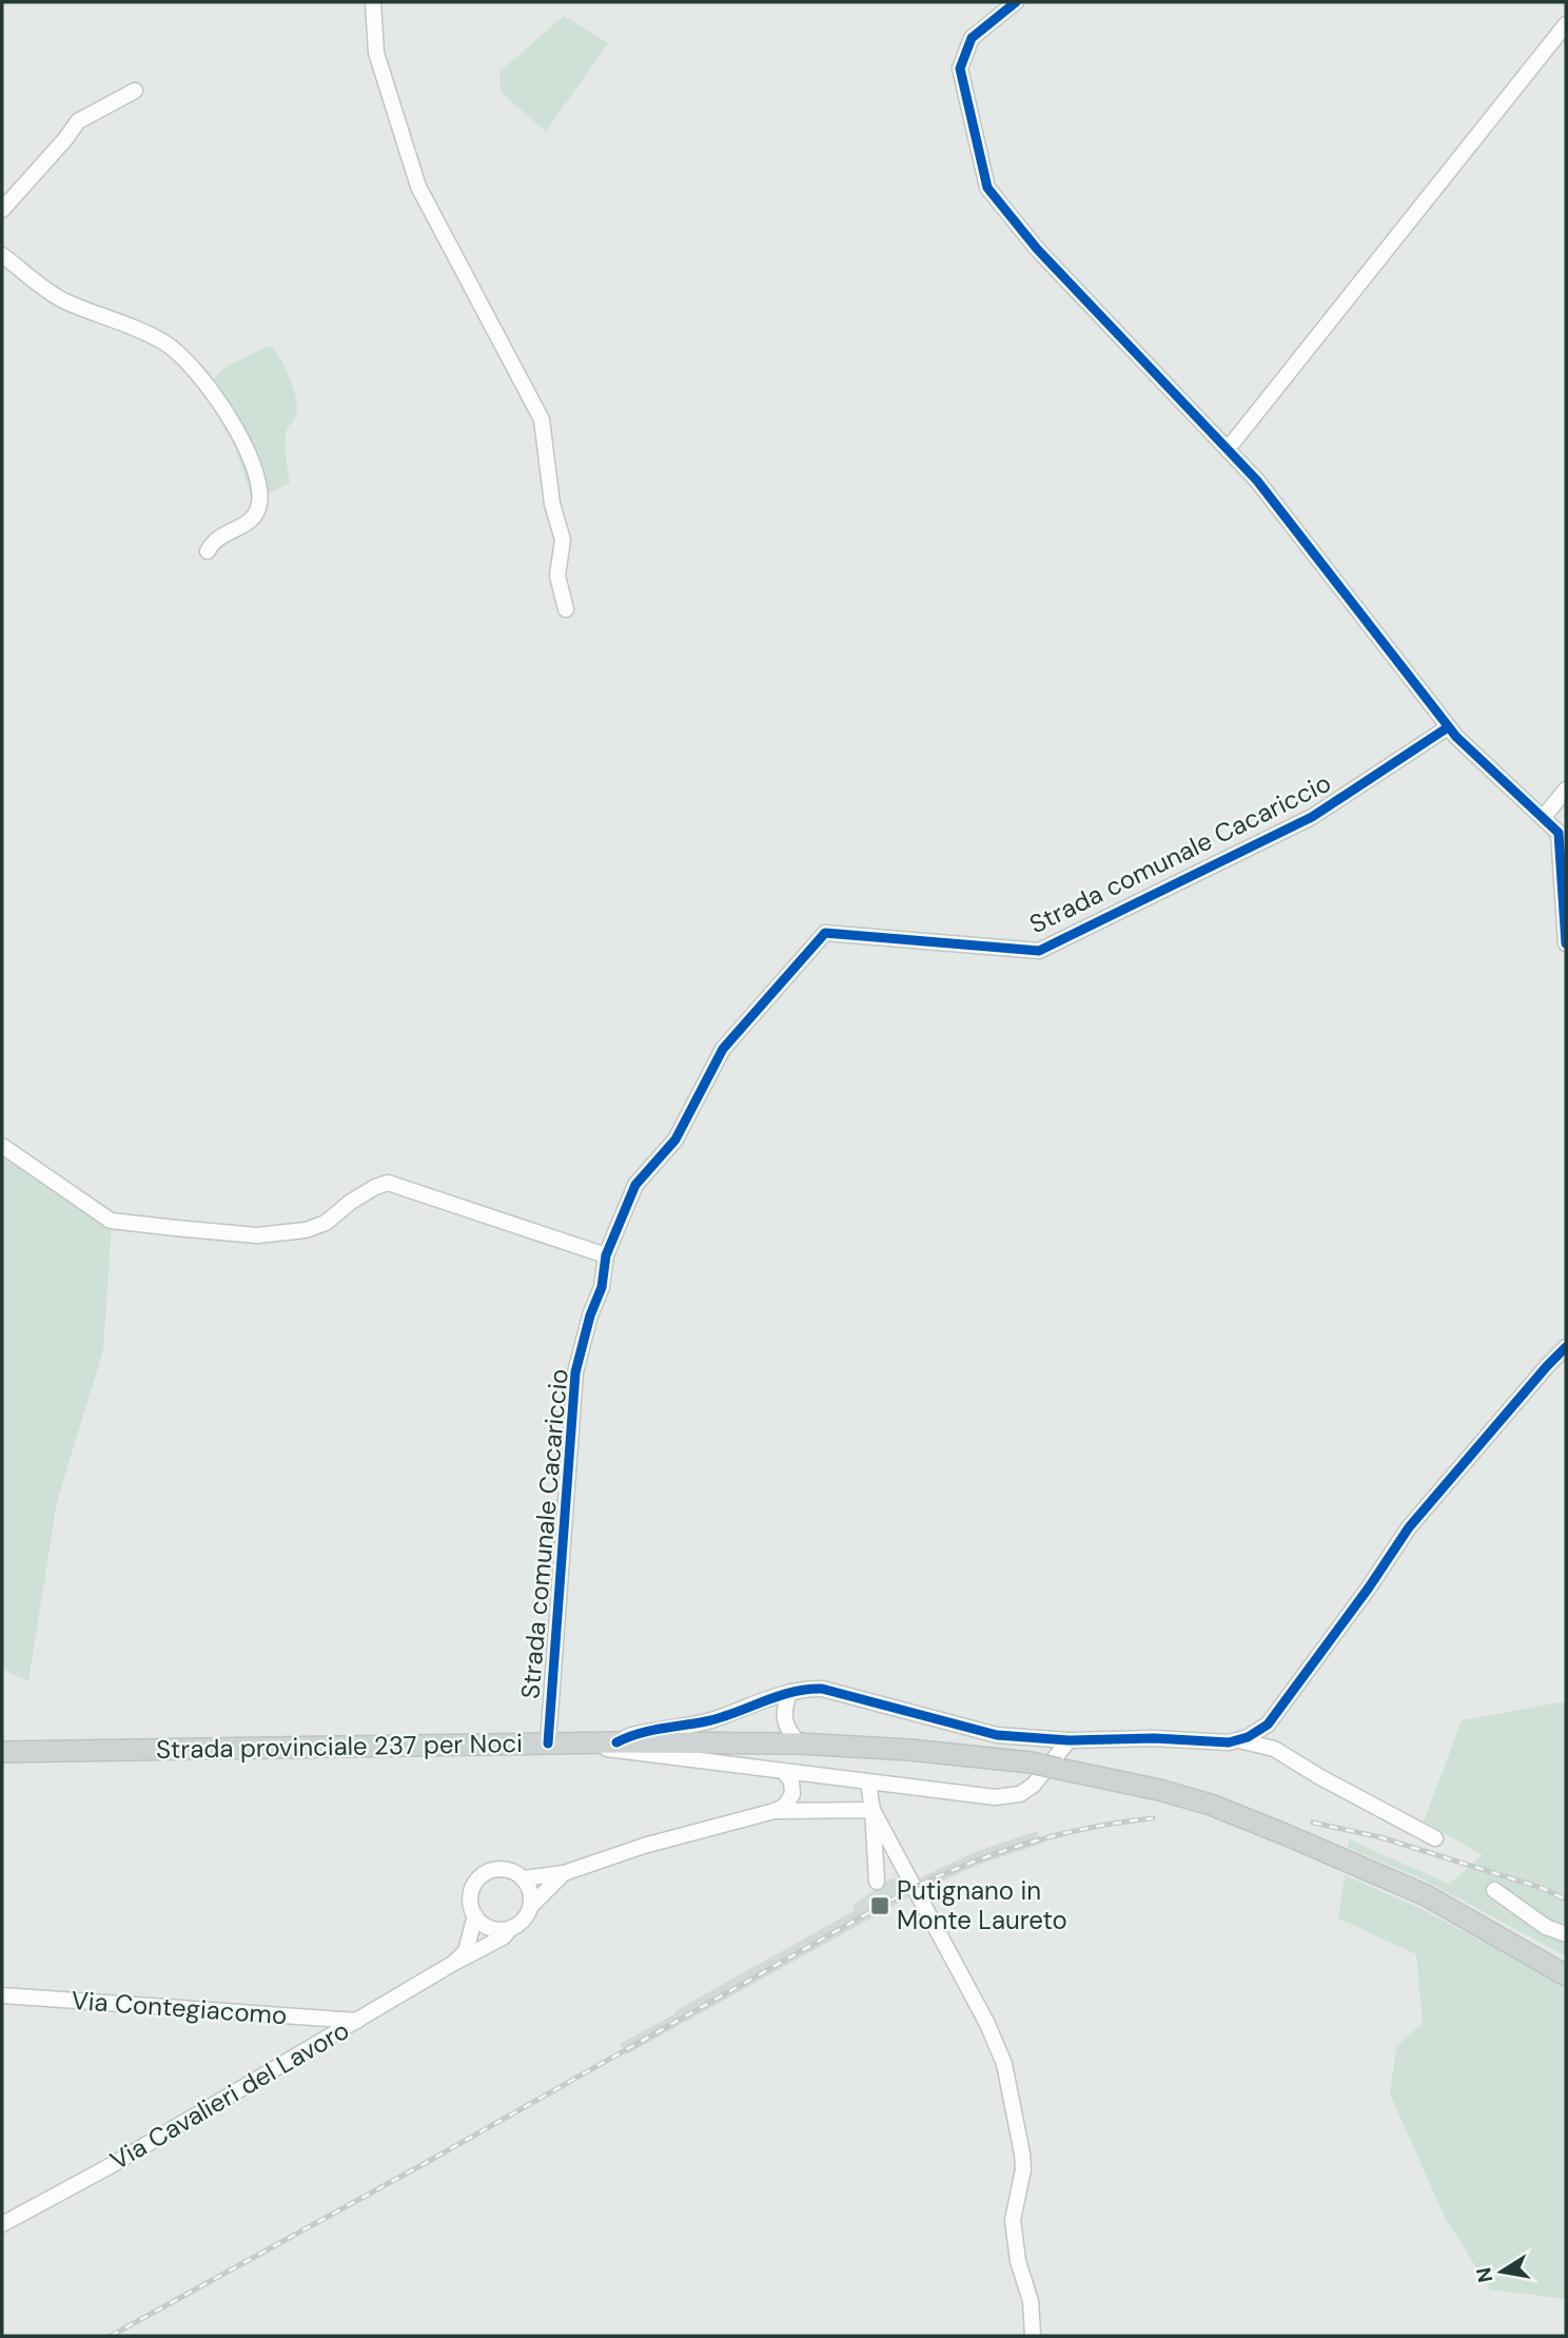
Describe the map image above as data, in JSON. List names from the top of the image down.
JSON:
{
  "streets": {
    "main road": ["Strada provinciale 237 per Noci"],
    "street": ["Strada comunale Cacariccio", "Via Contegiacomo", "Via Cavalieri del Lavoro"]
  },
  "crossings": [
    ["Strada comunale Cacariccio", "Strada provinciale 237 per Noci"],
    ["Via Contegiacomo", "Via Cavalieri del Lavoro"]
  ],
  "places": {
    "transit": ["Putignano in Monte Laureto"]
  },
  "north": "left"
}
